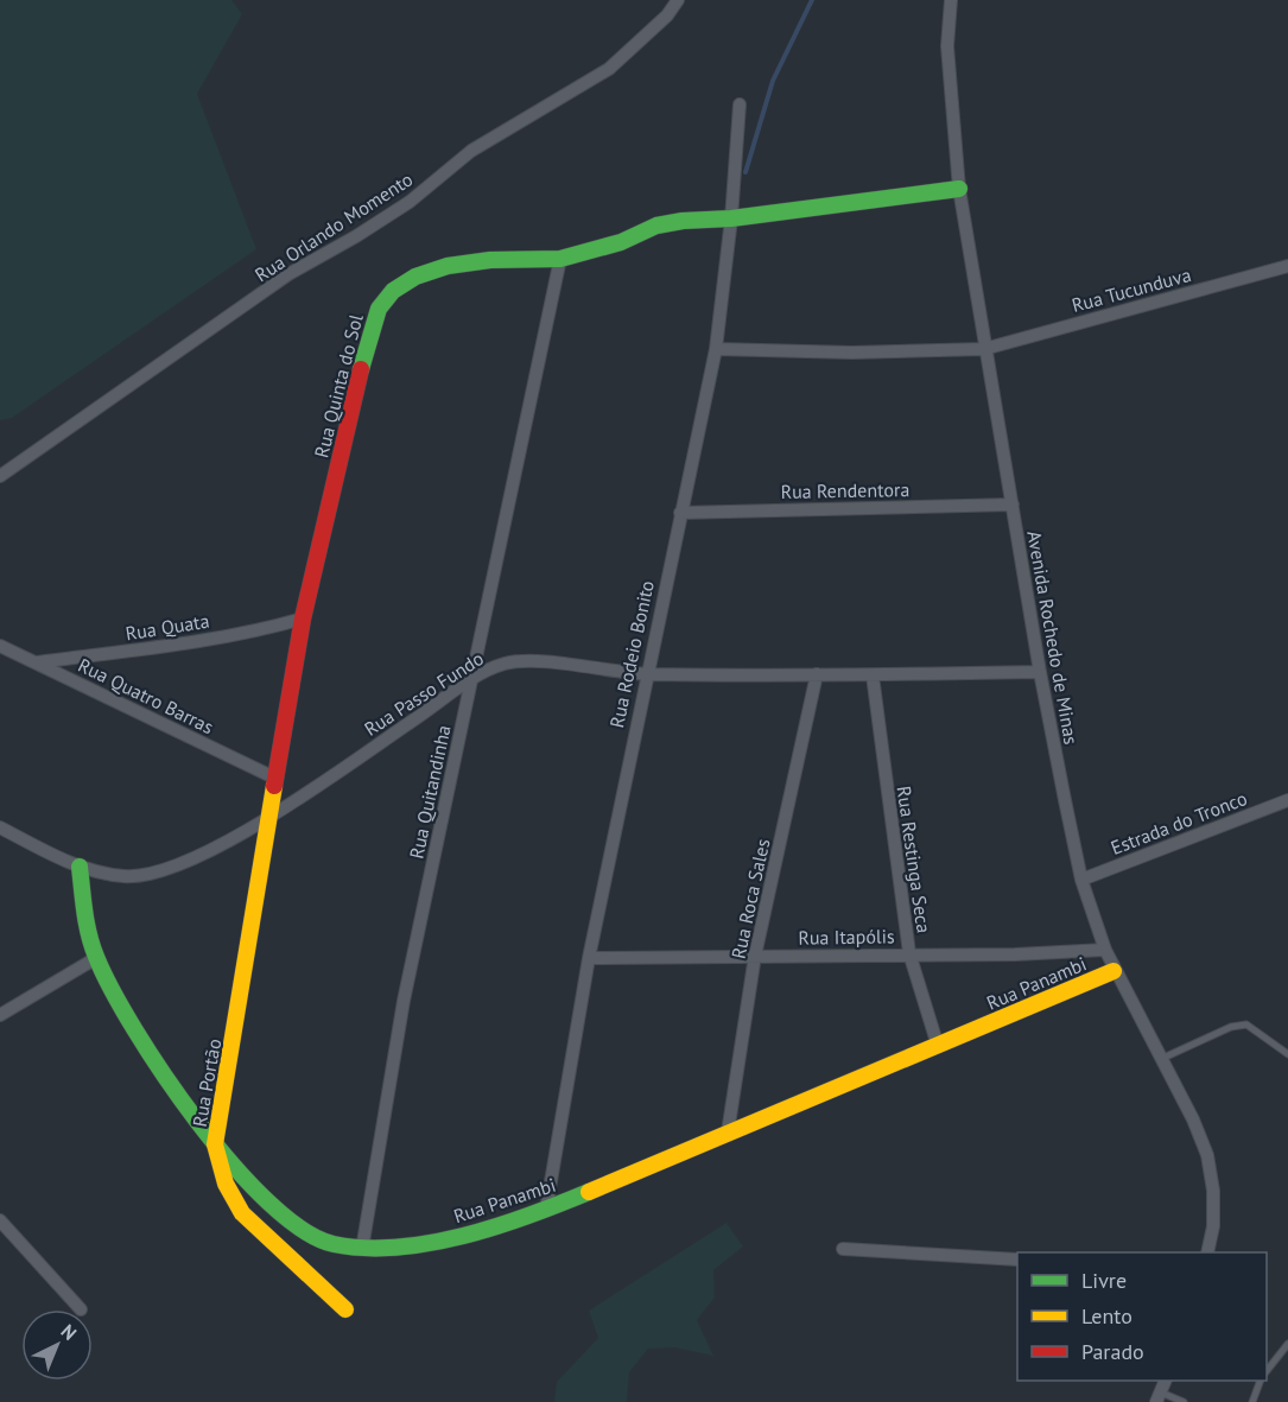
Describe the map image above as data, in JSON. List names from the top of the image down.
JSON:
{
  "streets": {
    "street": [
      "Rua Orlando Momento",
      "Rua Tucunduva",
      "Rua Quinta do Sol",
      "Rua Rendentora",
      "Rua Quata",
      "Avenida Rochedo de Minas",
      "Rua Rodeio Bonito",
      "Rua Passo Fundo",
      "Rua Quatro Barras",
      "Rua Quitandinha",
      "Estrada do Tronco",
      "Rua Restinga Seca",
      "Rua Roca Sales",
      "Rua Itapólis",
      "Rua Panambi",
      "Rua Portão"
    ]
  },
  "crossings": [
    ["Rua Tucunduva", "Avenida Rochedo de Minas"],
    ["Rua Tucunduva", "Rua Rodeio Bonito"],
    ["Rua Quinta do Sol", "Rua Quata"],
    ["Rua Quinta do Sol", "Avenida Rochedo de Minas"],
    ["Rua Quinta do Sol", "Rua Rodeio Bonito"],
    ["Rua Quinta do Sol", "Rua Passo Fundo"],
    ["Rua Quinta do Sol", "Rua Quatro Barras"],
    ["Rua Quinta do Sol", "Rua Quitandinha"],
    ["Rua Quinta do Sol", "Rua Portão"],
    ["Rua Rendentora", "Avenida Rochedo de Minas"],
    ["Rua Rendentora", "Rua Rodeio Bonito"],
    ["Rua Quata", "Rua Quatro Barras"],
    ["Avenida Rochedo de Minas", "Rua Passo Fundo"],
    ["Avenida Rochedo de Minas", "Estrada do Tronco"],
    ["Avenida Rochedo de Minas", "Rua Itapólis"],
    ["Avenida Rochedo de Minas", "Rua Panambi"],
    ["Rua Rodeio Bonito", "Rua Passo Fundo"],
    ["Rua Rodeio Bonito", "Rua Itapólis"],
    ["Rua Rodeio Bonito", "Rua Panambi"],
    ["Rua Passo Fundo", "Rua Quitandinha"],
    ["Rua Passo Fundo", "Rua Restinga Seca"],
    ["Rua Passo Fundo", "Rua Roca Sales"],
    ["Rua Passo Fundo", "Rua Panambi"],
    ["Rua Passo Fundo", "Rua Portão"],
    ["Rua Quitandinha", "Rua Panambi"],
    ["Rua Restinga Seca", "Rua Itapólis"],
    ["Rua Restinga Seca", "Rua Panambi"],
    ["Rua Roca Sales", "Rua Itapólis"],
    ["Rua Roca Sales", "Rua Panambi"],
    ["Rua Panambi", "Rua Portão"]
  ],
  "legend": ["Livre", "Lento", "Parado"],
  "north": "top right"
}
